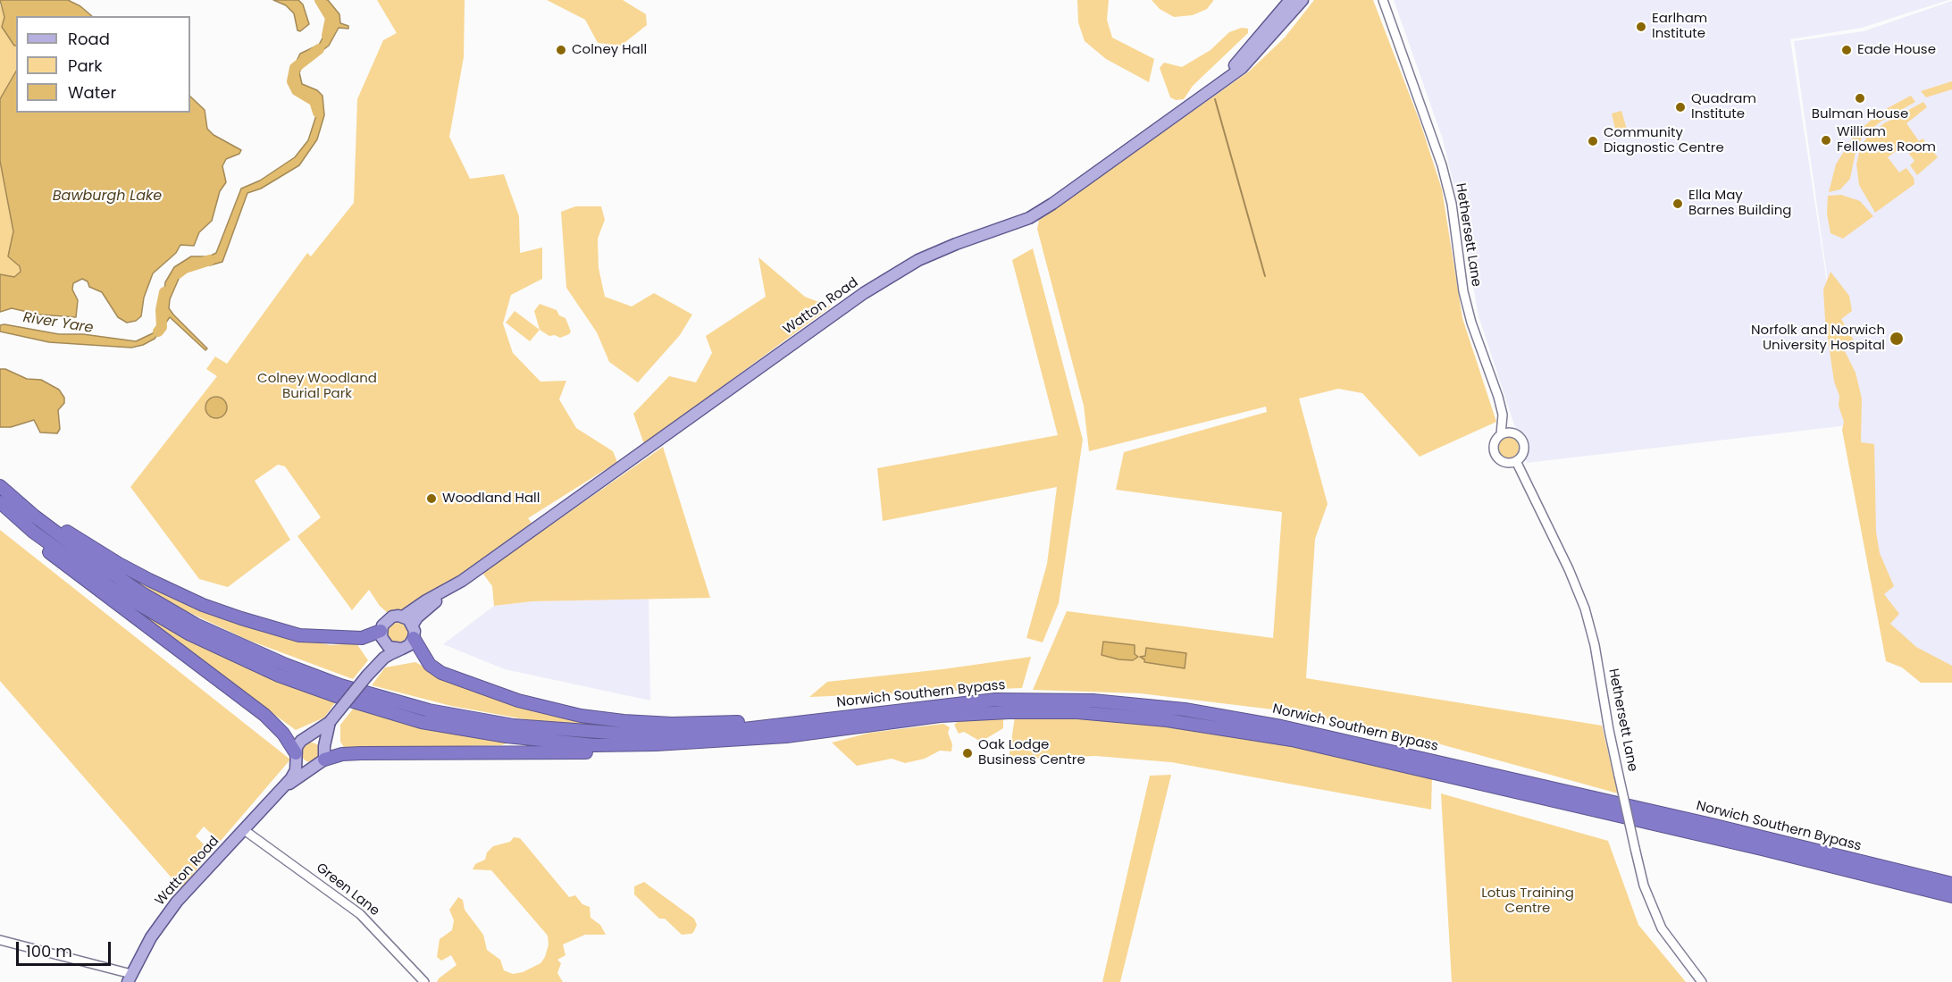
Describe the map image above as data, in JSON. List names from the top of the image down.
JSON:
{
  "streets": {
    "highway": ["Norwich Southern Bypass"],
    "main road": ["Watton Road"],
    "street": ["Hethersett Lane", "Green Lane"]
  },
  "crossings": [
    ["Watton Road", "Green Lane"]
  ],
  "water": ["Bawburgh Lake", "River Yare"],
  "parks": ["Colney Woodland Burial Park", "Lotus Training Centre"],
  "places": [
    "Earlham Institute",
    "Colney Hall",
    "Eade House",
    "Bulman House",
    "Quadram Institute",
    "William Fellowes Room",
    "Community Diagnostic Centre",
    "Ella May Barnes Building",
    "Norfolk and Norwich University Hospital",
    "Woodland Hall",
    "Oak Lodge Business Centre"
  ],
  "legend": ["Road", "Park", "Water"],
  "scale_bar": "100 m"
}
